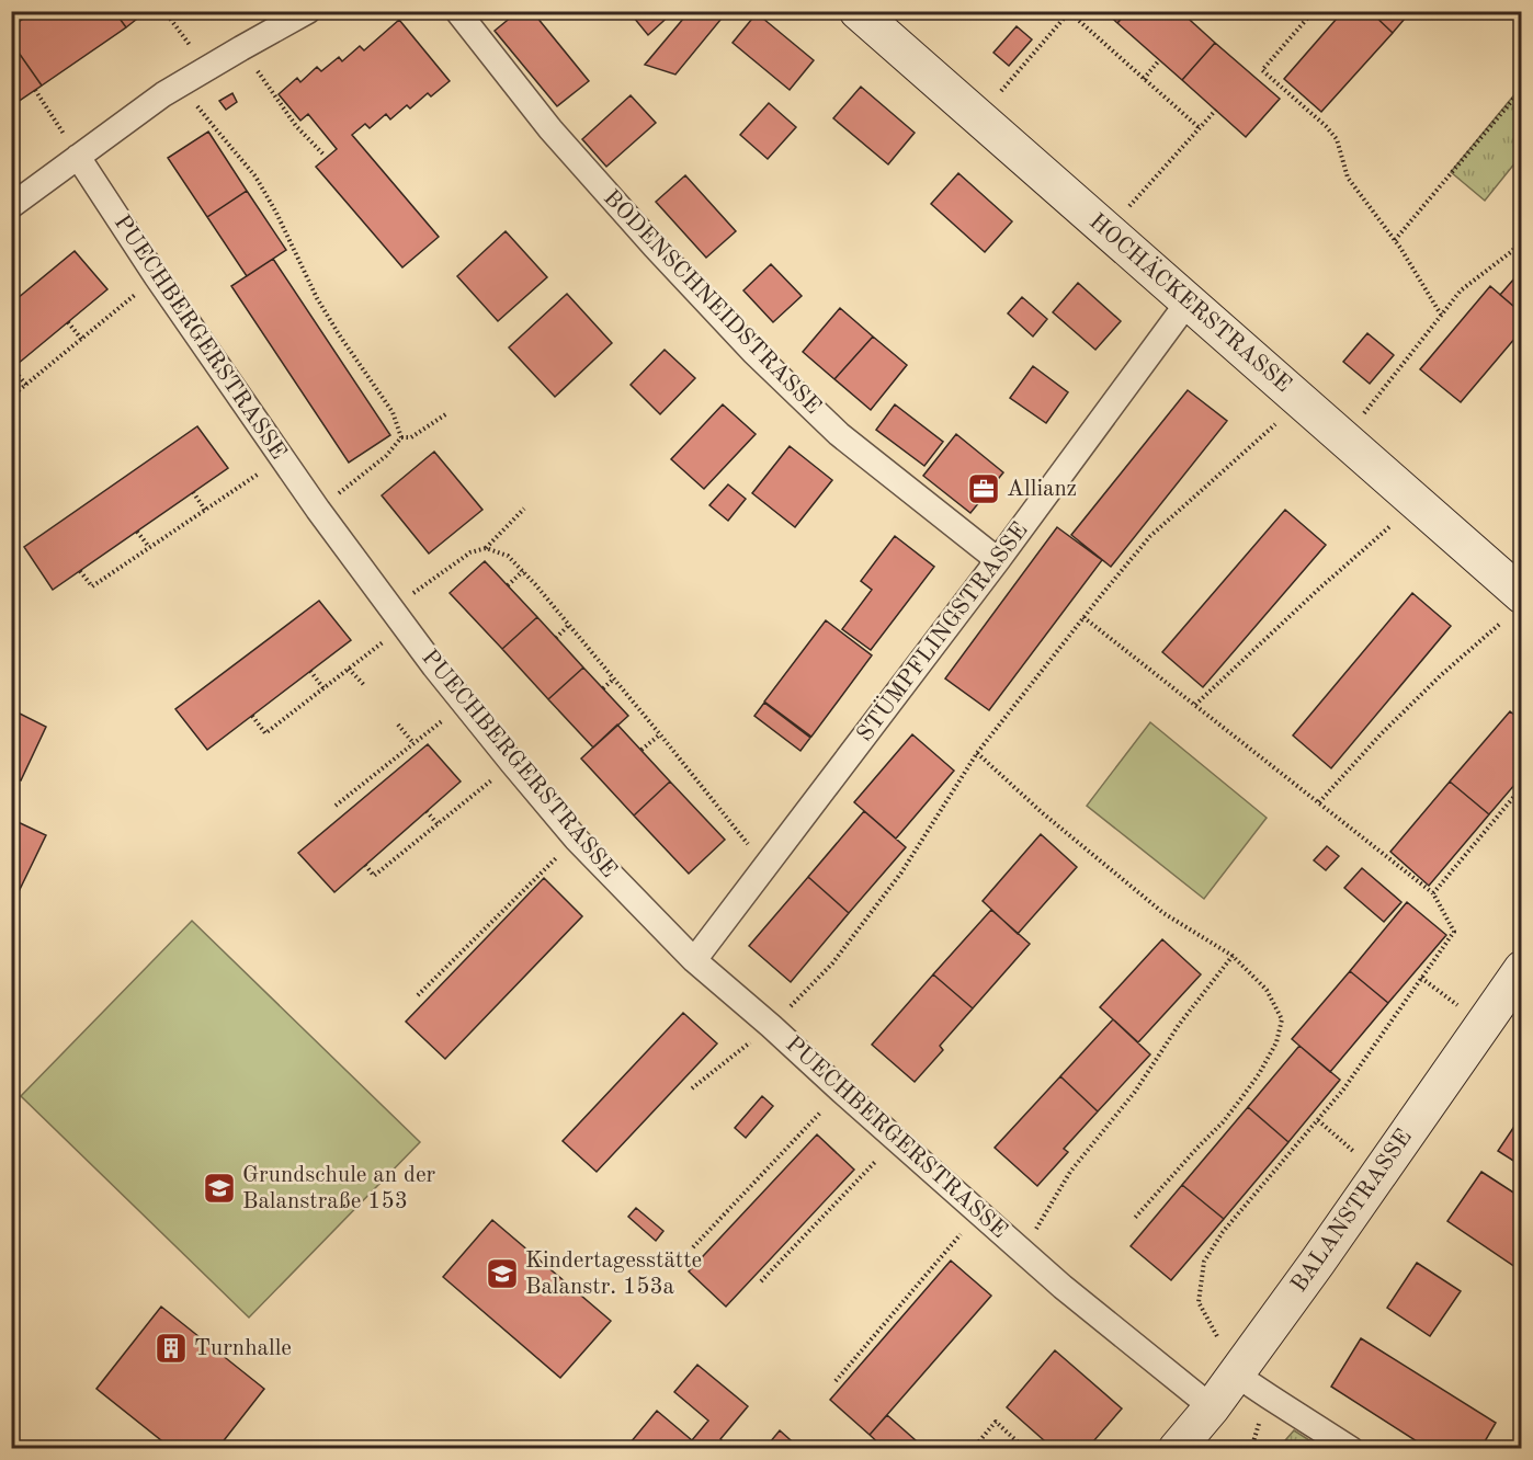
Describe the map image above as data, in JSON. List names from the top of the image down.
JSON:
{
  "streets": {
    "street": [
      "BODENSCHNEIDSTRASSE",
      "HOCHÄCKERSTRASSE",
      "PUECHBERGERSTRASSE",
      "STÜMPFLINGSTRASSE",
      "BALANSTRASSE"
    ]
  },
  "crossings": [
    ["BODENSCHNEIDSTRASSE", "STÜMPFLINGSTRASSE"],
    ["HOCHÄCKERSTRASSE", "STÜMPFLINGSTRASSE"],
    ["PUECHBERGERSTRASSE", "STÜMPFLINGSTRASSE"],
    ["PUECHBERGERSTRASSE", "BALANSTRASSE"]
  ],
  "places": {
    "office": ["Allianz"],
    "school or university": ["Grundschule an der Balanstraße 153", "Kindertagesstätte Balanstr. 153a"],
    "building": ["Turnhalle"]
  }
}
